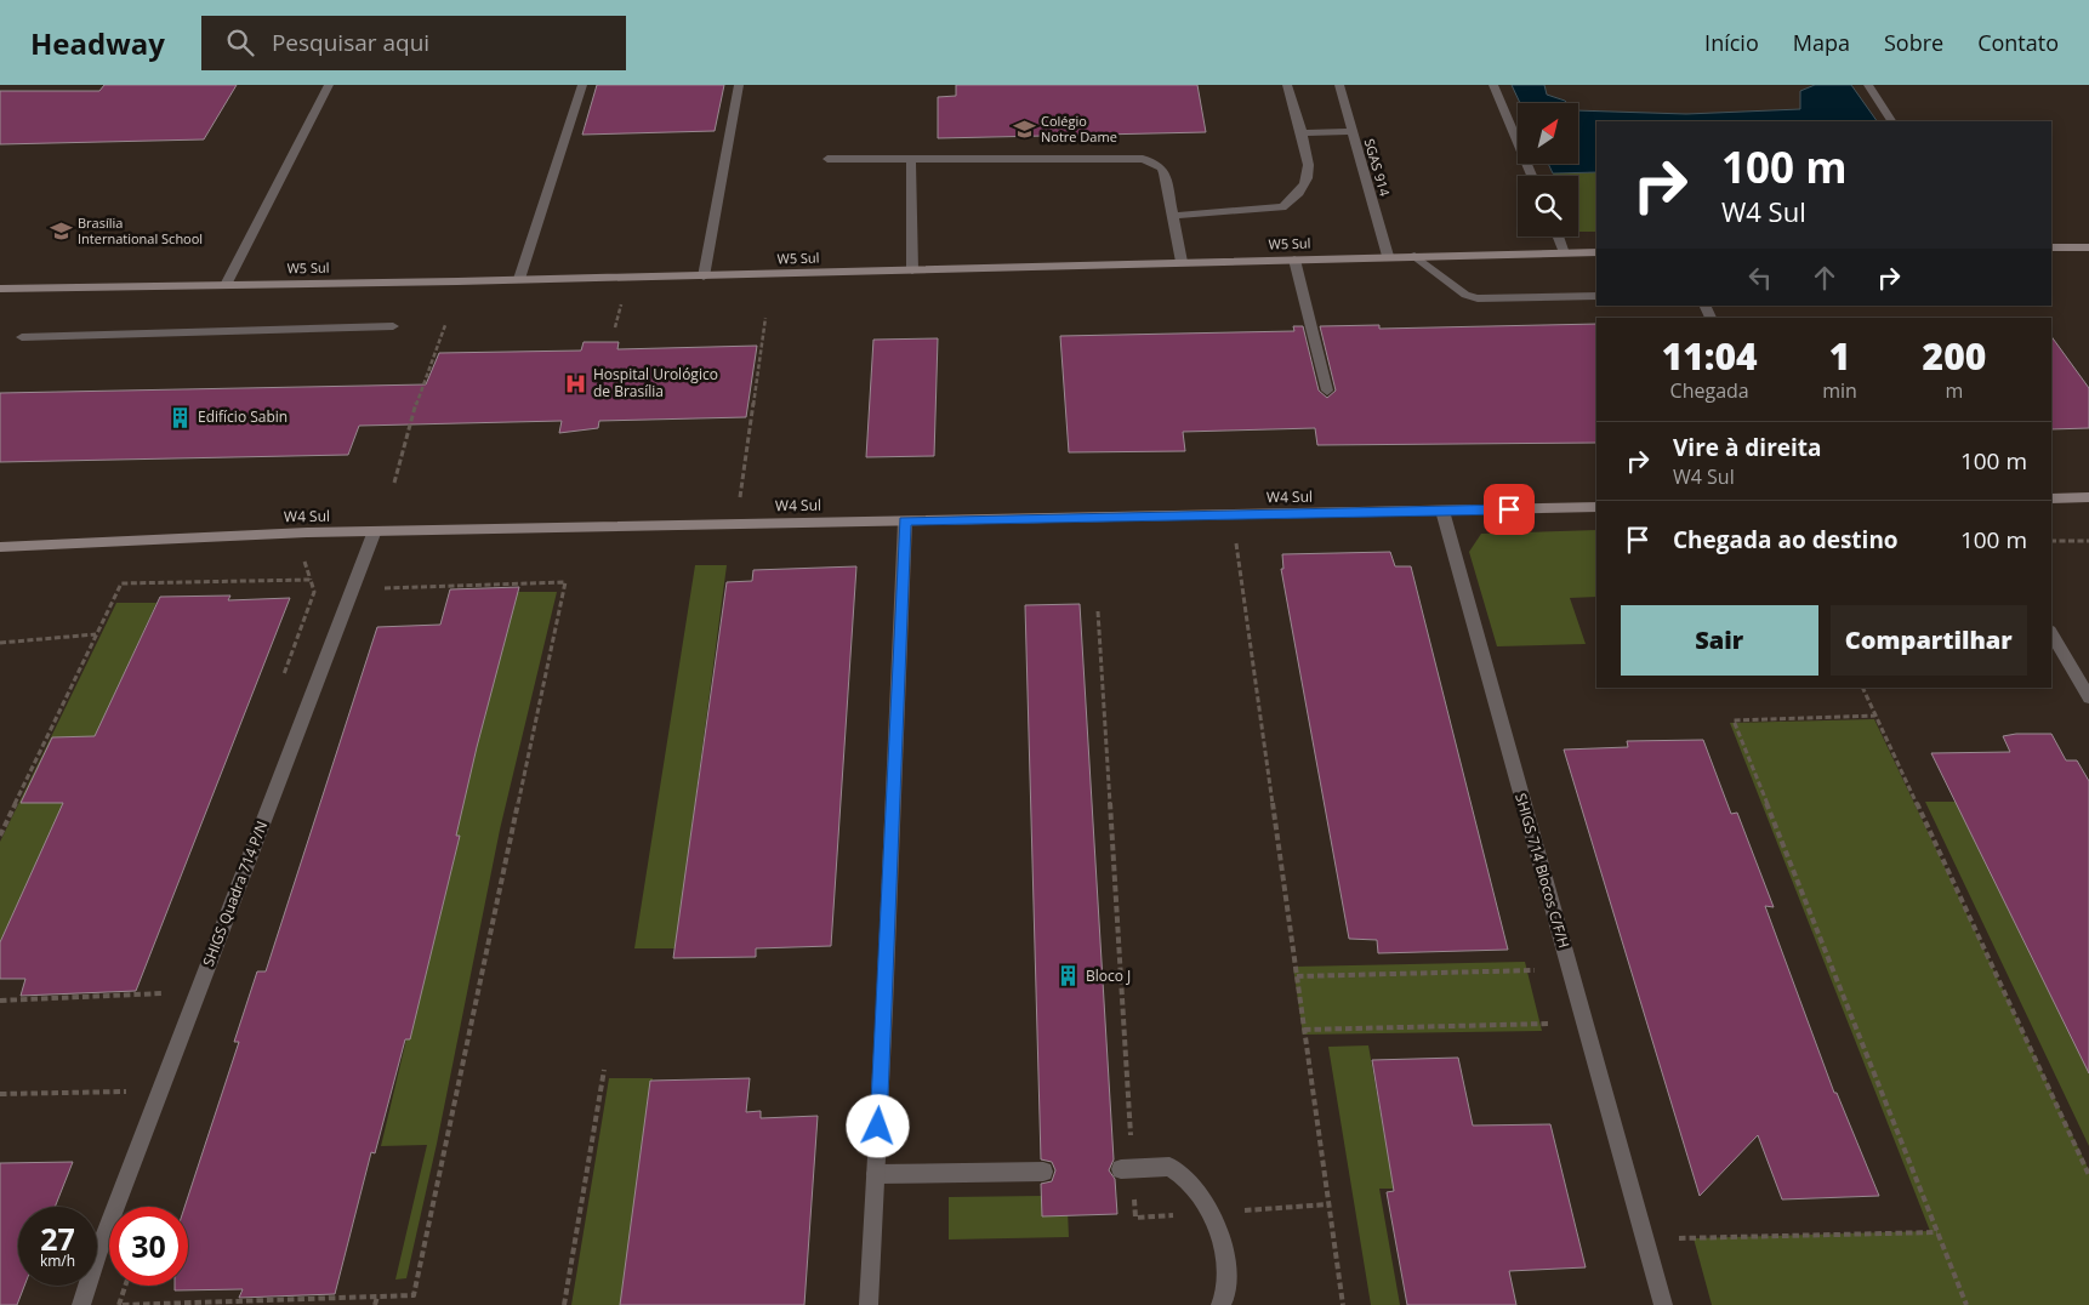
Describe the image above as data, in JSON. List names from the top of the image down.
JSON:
{
  "streets": {
    "main road": ["W5 Sul", "W4 Sul"],
    "street": ["SGAS 914", "SHIGS 714 Blocos C/F/H", "SHIGS Quadra 714 P/N"]
  },
  "crossings": [
    ["SGAS 914", "W5 Sul"],
    ["W4 Sul", "SHIGS 714 Blocos C/F/H"],
    ["W4 Sul", "SHIGS Quadra 714 P/N"]
  ],
  "places": {
    "school or university": ["Colégio Notre Dame", "Brasília International School"],
    "hospital": ["Hospital Urológico de Brasília"],
    "building": ["Edifício Sabin", "Bloco J"]
  },
  "north": "top right",
  "page": {
    "header": "Headway",
    "search": "Pesquisar aqui",
    "nav": [
      "Início",
      "Mapa",
      "Sobre",
      "Contato"
    ],
    "turn": ["100 m", "W4 Sul"],
    "eta": [
      "11:04",
      "Chegada",
      "1",
      "min",
      "200",
      "m"
    ],
    "list": [
      {
        "name": "Vire à direita",
        "note": "W4 Sul",
        "value": "100 m"
      },
      {
        "name": "Chegada ao destino",
        "value": "100 m"
      }
    ],
    "buttons": ["Sair", "Compartilhar"],
    "speed": "27 km/h",
    "limit": "30"
  }
}
